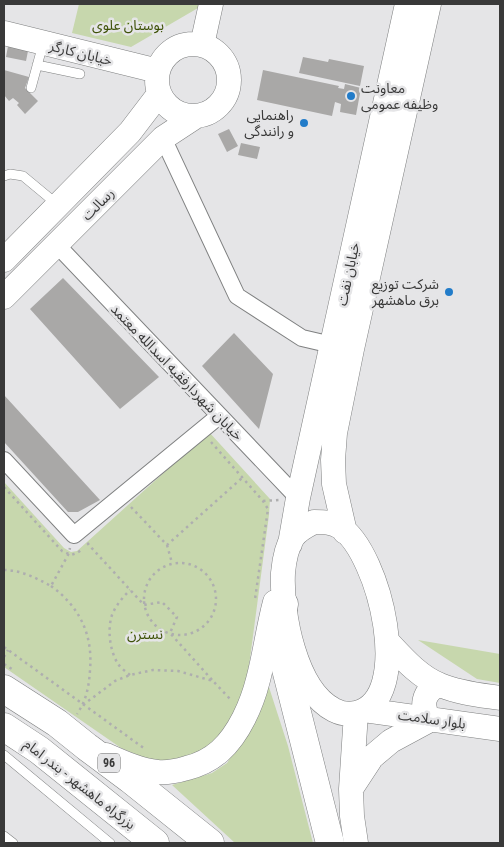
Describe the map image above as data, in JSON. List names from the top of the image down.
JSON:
{
  "streets": {
    "highway": ["96", "بزرگراه ماهشهر - بندر امام"],
    "main road": [
      "خیابان کارگر",
      "رسالت",
      "خیابان نفت",
      "بلوار سلامت"
    ],
    "street": ["خیابان شهردارفقیه اسدالله معتمد"]
  },
  "crossings": [
    ["خیابان کارگر", "رسالت"],
    ["رسالت", "خیابان شهردارفقیه اسدالله معتمد"],
    ["خیابان نفت", "خیابان شهردارفقیه اسدالله معتمد"],
    ["خیابان نفت", "بلوار سلامت"]
  ],
  "parks": ["بوستان علوی", "نسترن"],
  "places": ["معاونت وظیفه عمومی", "راهنمایی و رانندگی", "شرکت توزیع برق ماهشهر"]
}
